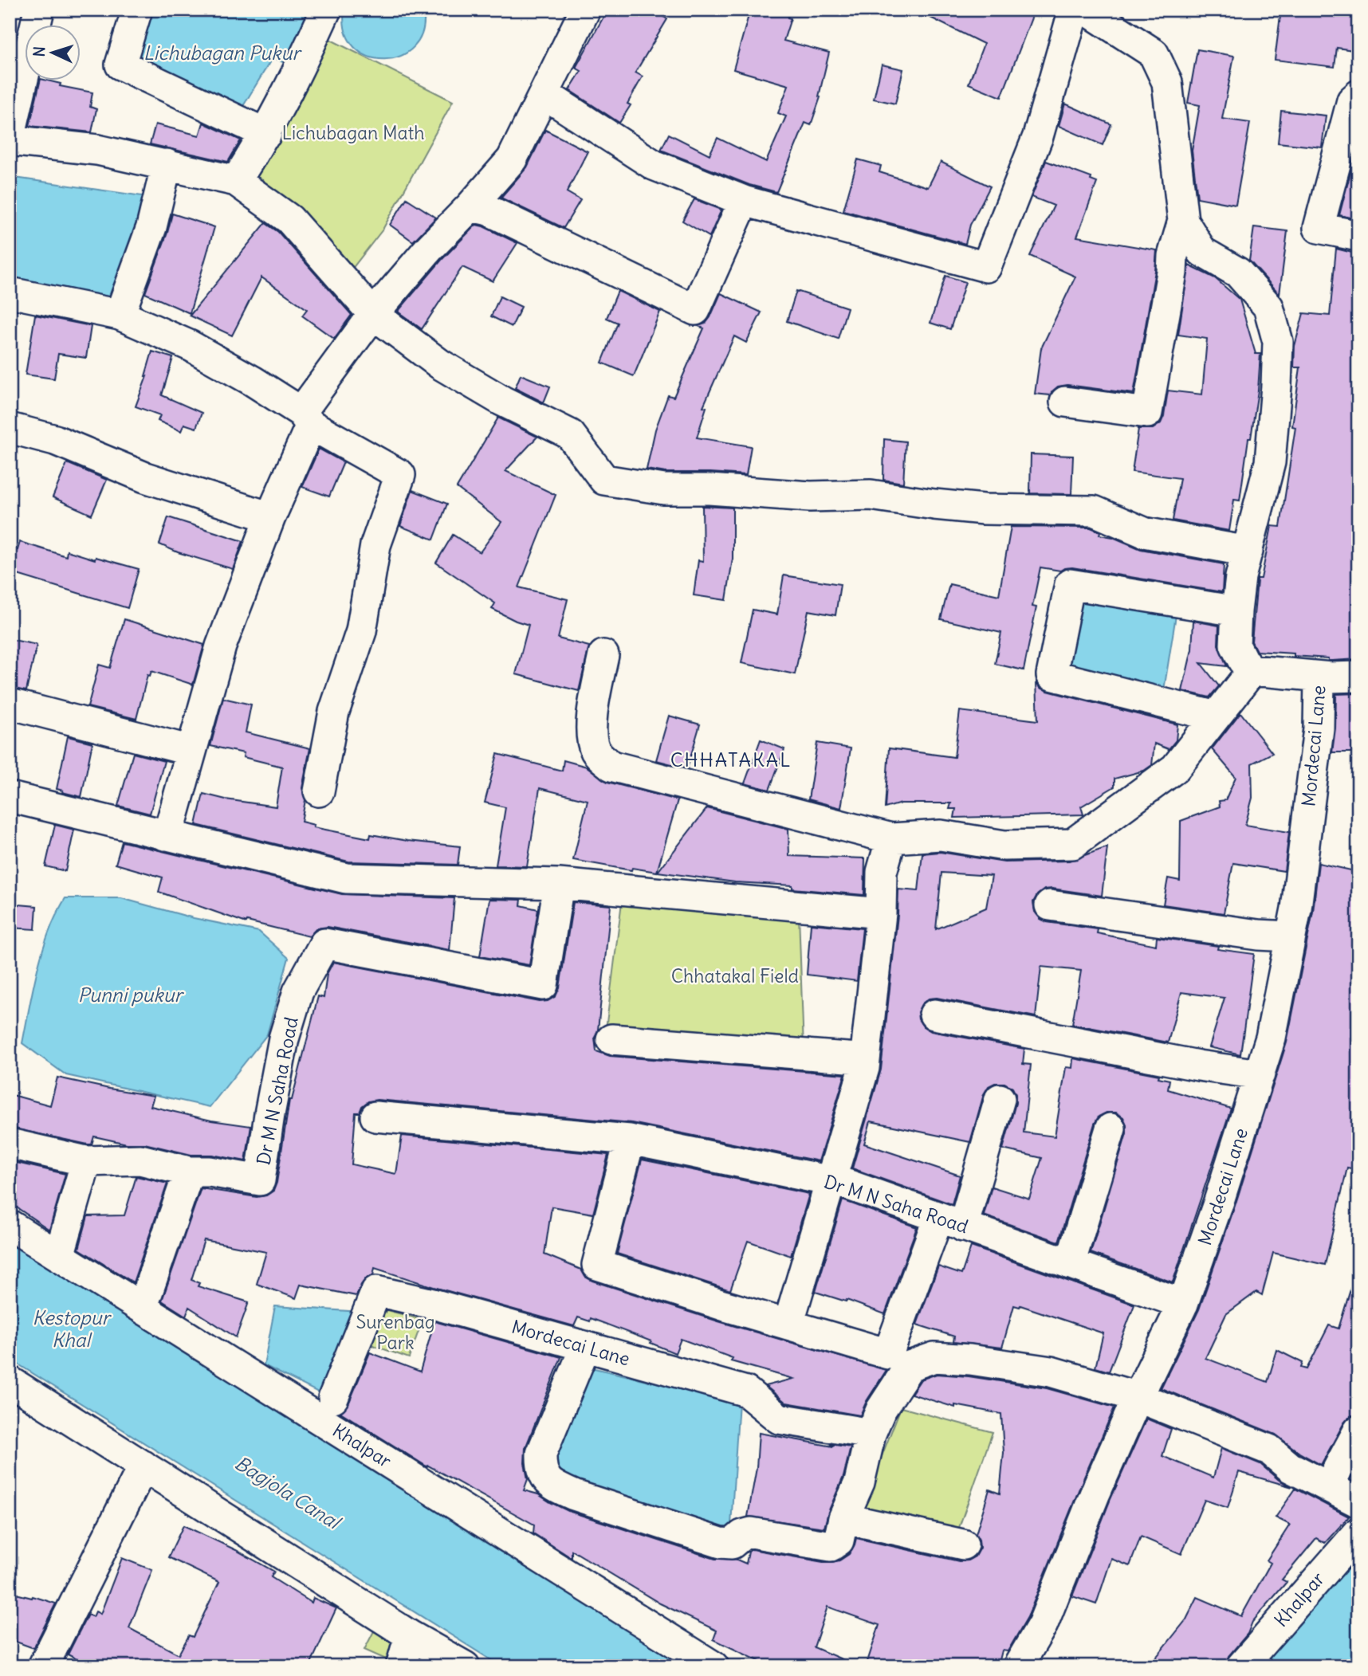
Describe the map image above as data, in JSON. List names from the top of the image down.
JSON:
{
  "streets": {
    "street": ["Mordecai Lane", "Dr M N Saha Road", "Khalpar"]
  },
  "crossings": [
    ["Mordecai Lane", "Dr M N Saha Road"]
  ],
  "districts": ["CHHATAKAL"],
  "water": [
    "Lichubagan Pukur",
    "Punni pukur",
    "Kestopur Khal",
    "Bagjola Canal"
  ],
  "parks": ["Lichubagan Math", "Chhatakal Field", "Surenbag Park"],
  "north": "left"
}
